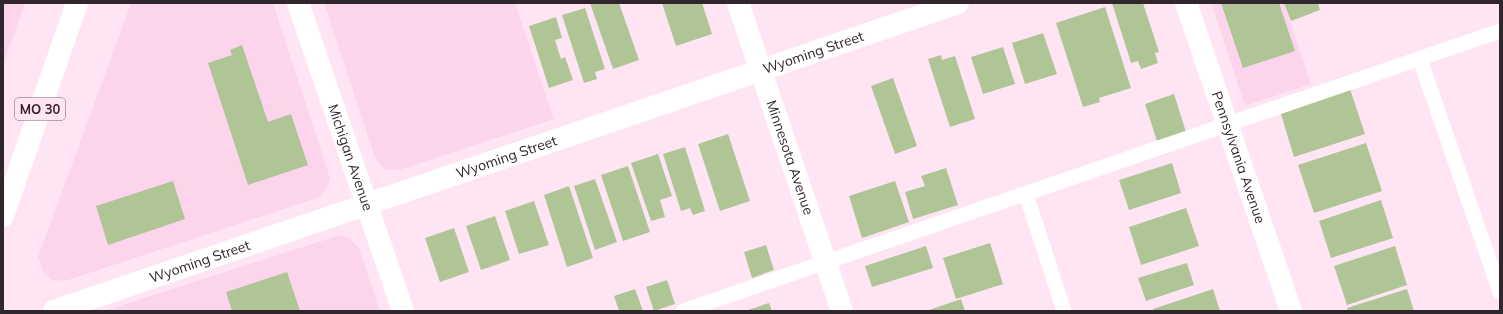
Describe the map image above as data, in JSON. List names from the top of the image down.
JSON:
{
  "streets": {
    "street": [
      "Wyoming Street",
      "MO 30",
      "Michigan Avenue",
      "Minnesota Avenue",
      "Pennsylvania Avenue"
    ]
  },
  "crossings": [
    ["Wyoming Street", "Michigan Avenue"],
    ["Wyoming Street", "Minnesota Avenue"]
  ]
}
